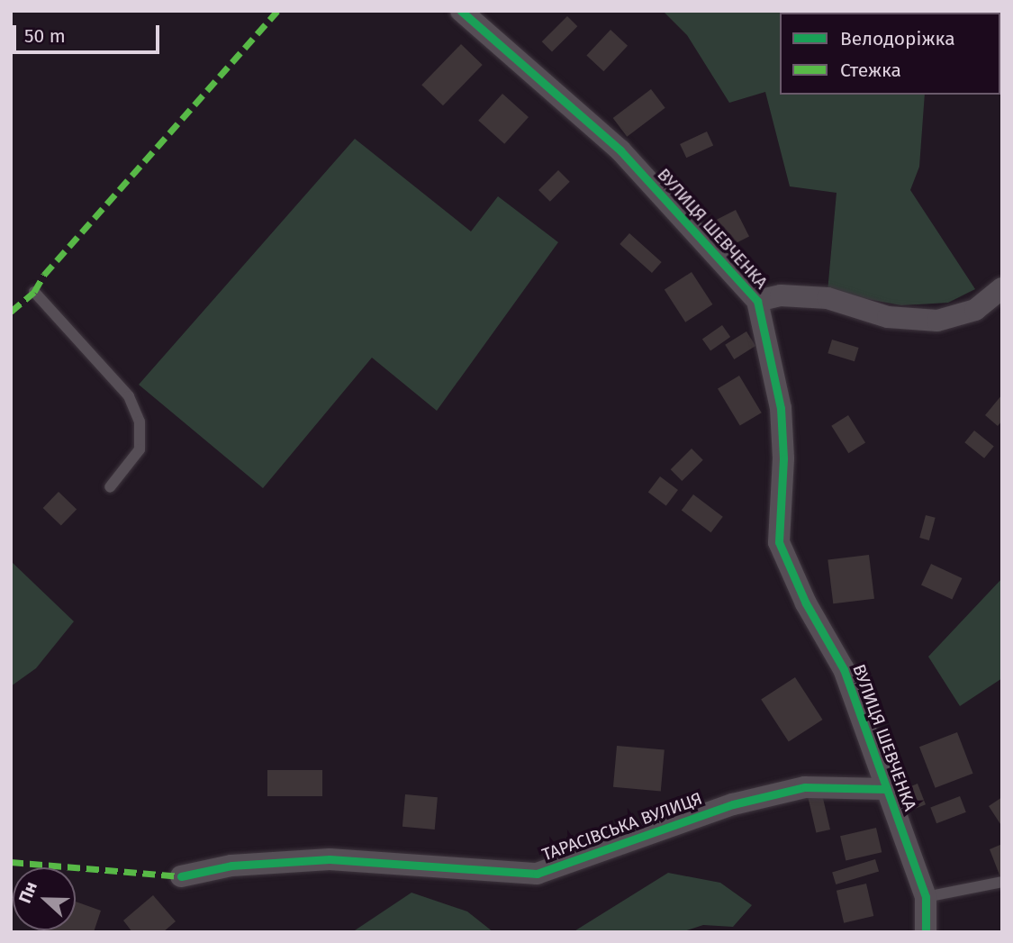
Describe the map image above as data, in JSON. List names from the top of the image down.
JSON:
{
  "streets": {
    "street": ["ВУЛИЦЯ ШЕВЧЕНКА", "ТАРАСІВСЬКА ВУЛИЦЯ"]
  },
  "crossings": [
    ["ВУЛИЦЯ ШЕВЧЕНКА", "ТАРАСІВСЬКА ВУЛИЦЯ"]
  ],
  "legend": ["Велодоріжка", "Стежка"],
  "scale_bar": "50 m",
  "north": "left"
}
